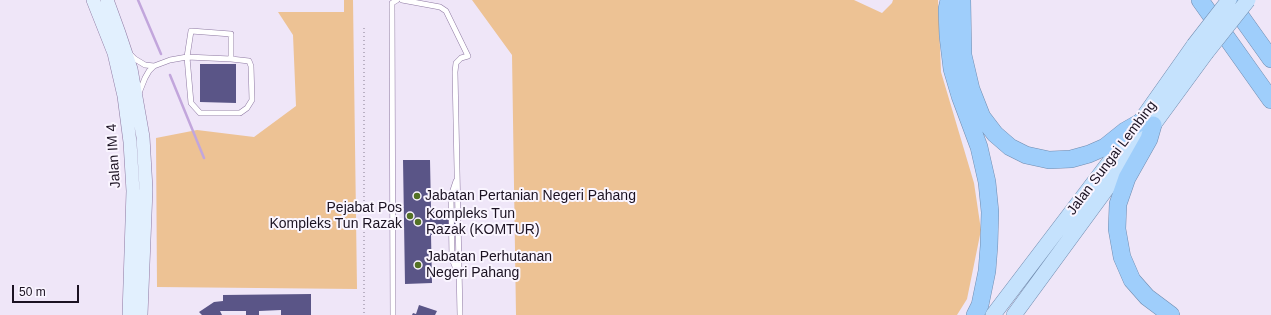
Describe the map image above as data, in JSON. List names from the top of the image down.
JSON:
{
  "streets": {
    "main road": ["Jalan Sungai Lembing"],
    "street": ["Jalan IM 4"]
  },
  "places": [
    "Jabatan Pertanian Negeri Pahang",
    "Pejabat Pos Kompleks Tun Razak",
    "Kompleks Tun Razak (KOMTUR)",
    "Jabatan Perhutanan Negeri Pahang"
  ],
  "scale_bar": "50 m"
}
